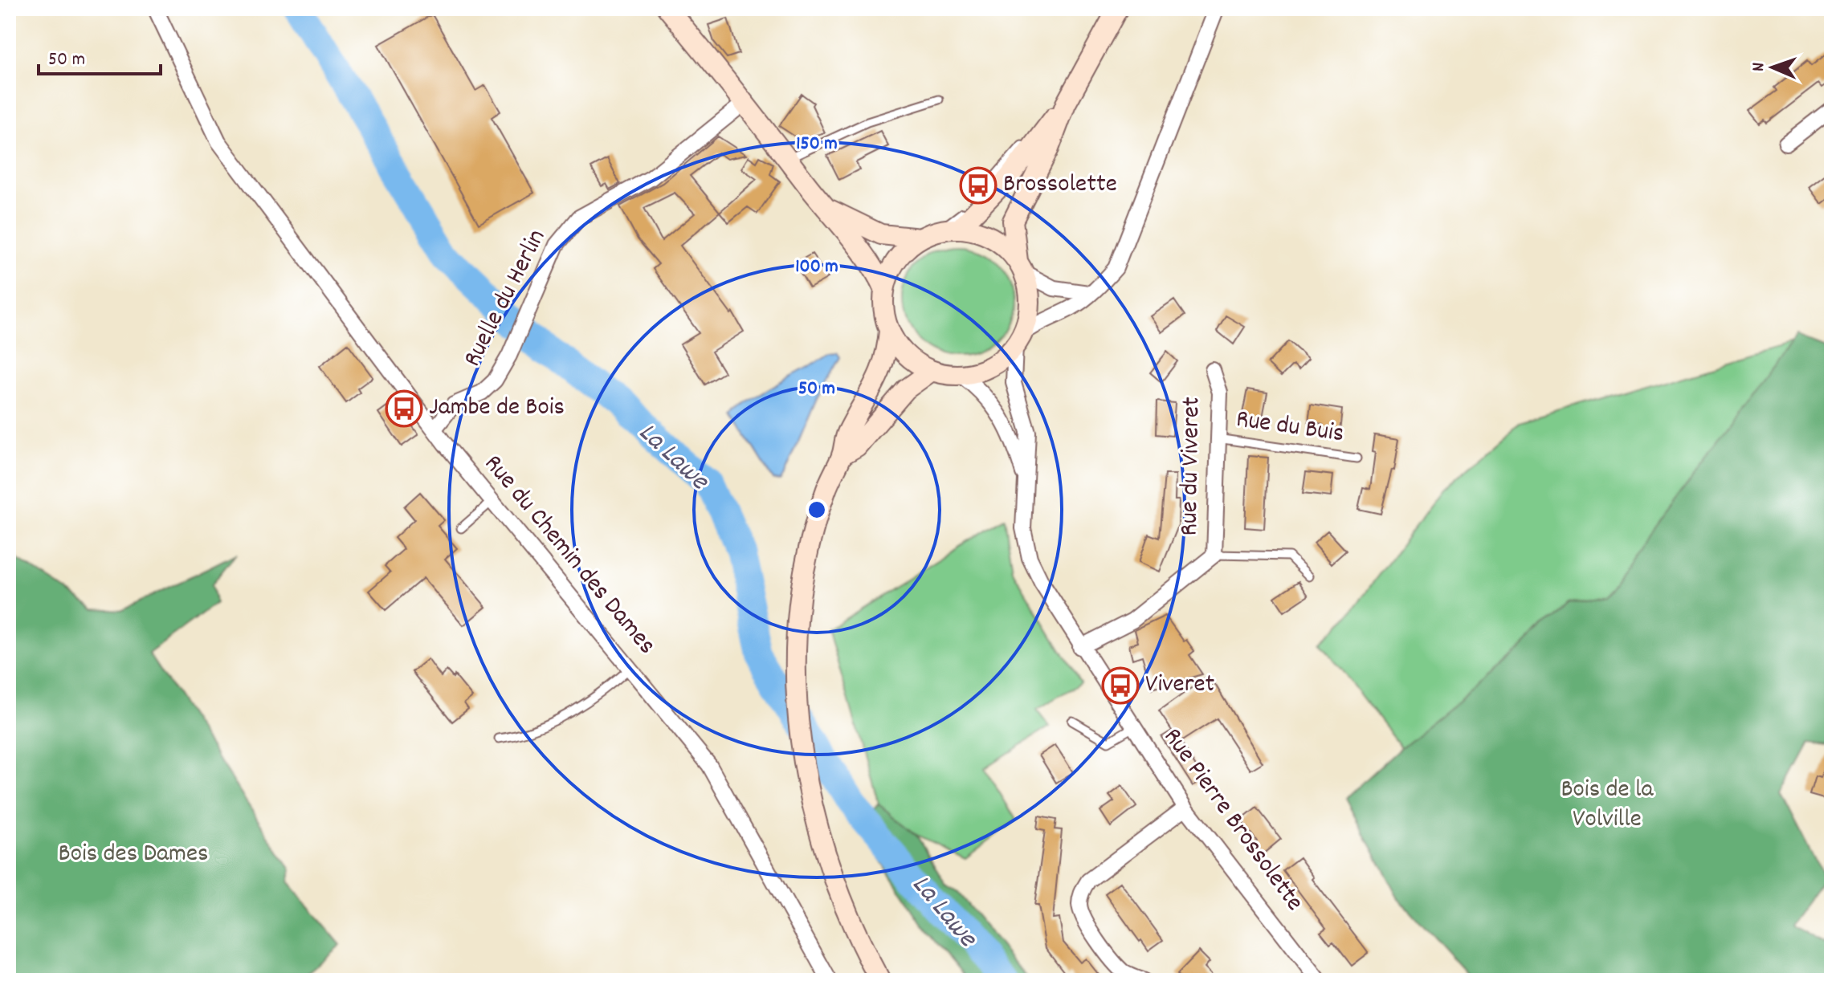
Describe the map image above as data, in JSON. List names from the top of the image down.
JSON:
{
  "streets": {
    "street": [
      "Ruelle du Herlin",
      "Rue du Viveret",
      "Rue du Chemin des Dames",
      "Rue Pierre Brossolette"
    ],
    "lane": ["Rue du Buis"]
  },
  "crossings": [
    ["Ruelle du Herlin", "Rue du Chemin des Dames"],
    ["Rue du Buis", "Rue du Viveret"],
    ["Rue du Viveret", "Rue Pierre Brossolette"]
  ],
  "water": ["La Lawe"],
  "parks": ["Bois de la Volville", "Bois des Dames"],
  "places": {
    "bus stop": ["Brossolette", "Jambe de Bois", "Viveret"]
  },
  "scale_bar": "50 m",
  "north": "left",
  "rings": ["150 m", "100 m", "50 m"]
}
